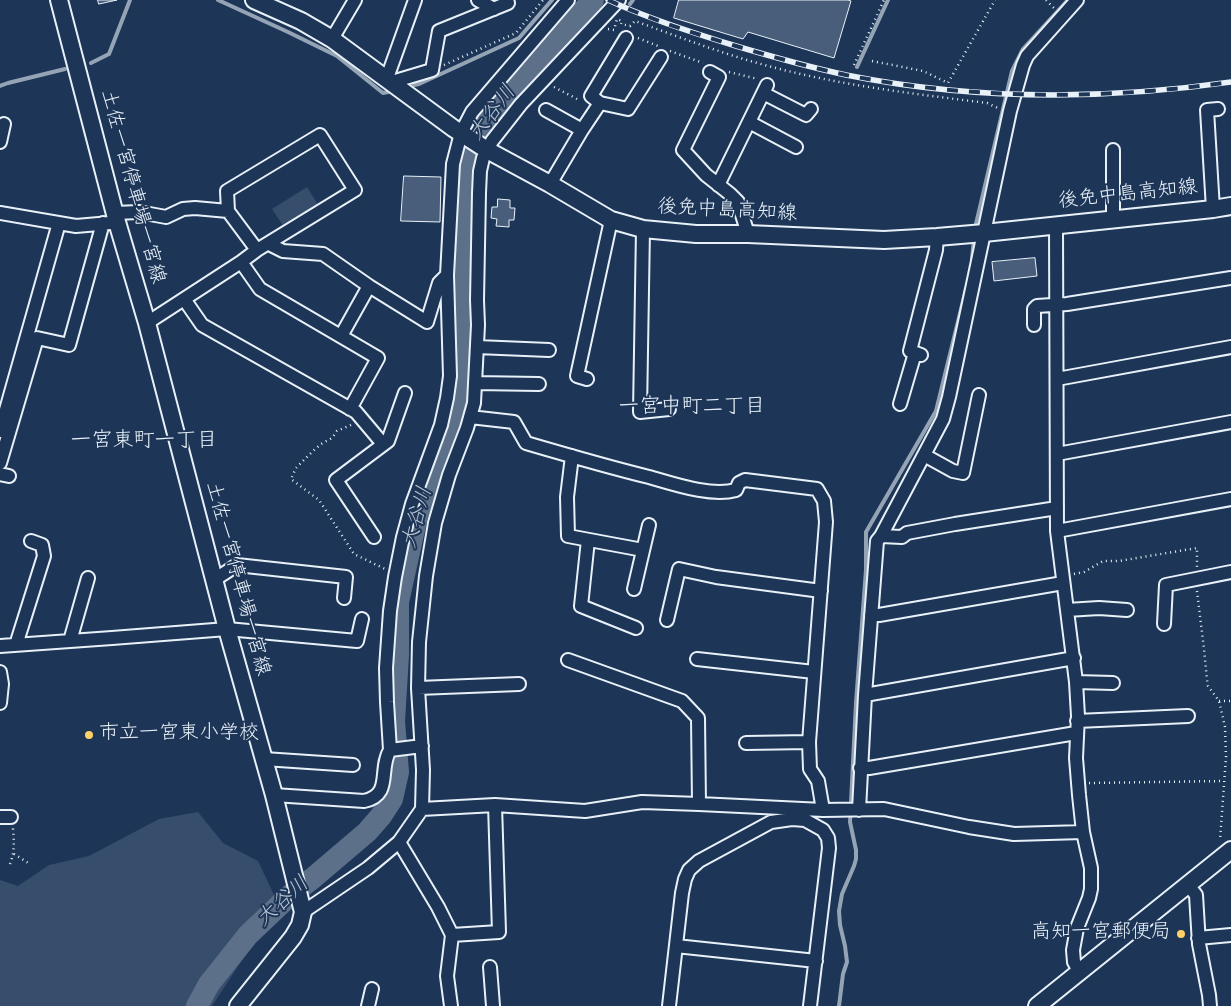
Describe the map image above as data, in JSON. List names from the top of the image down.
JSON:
{
  "streets": {
    "main road": ["土佐一宮停車場一宮線", "後免中島高知線"]
  },
  "districts": ["一宮中町二丁目", "一宮東町一丁目"],
  "water": ["大谷川"],
  "places": ["市立一宮東小学校", "高知一宮郵便局"]
}
